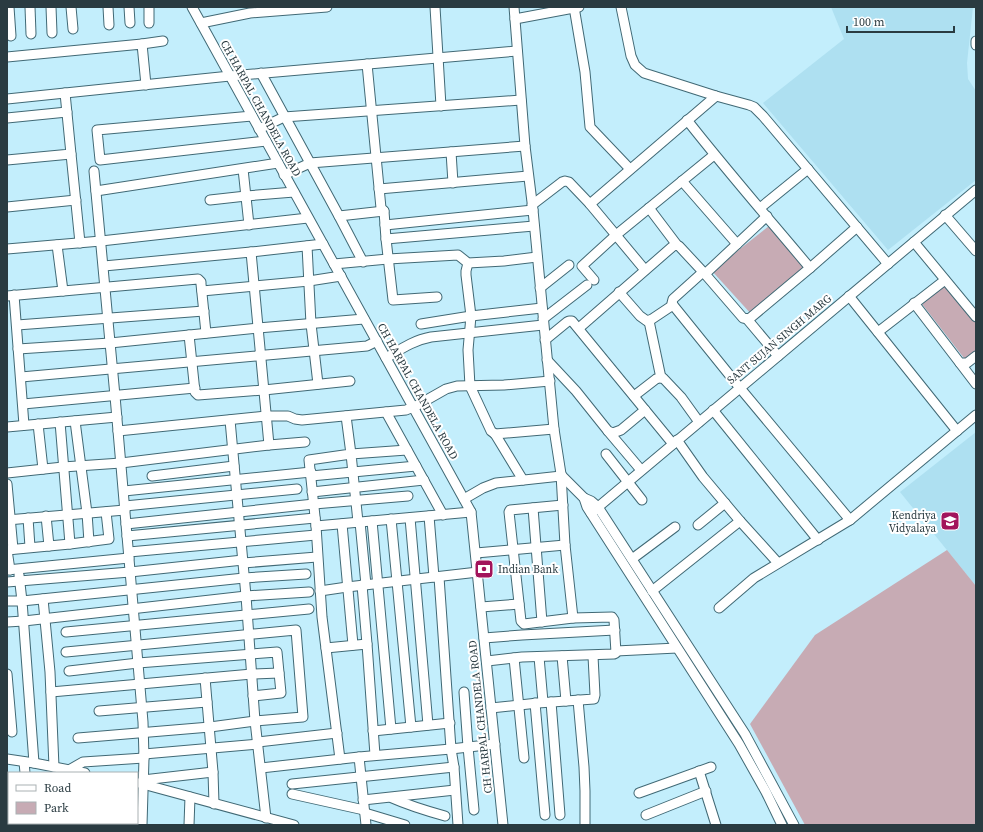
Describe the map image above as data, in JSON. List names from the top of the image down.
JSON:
{
  "streets": {
    "street": ["CH HARPAL CHANDELA ROAD", "SANT SUJAN SINGH MARG"]
  },
  "places": {
    "school or university": ["Kendriya Vidyalaya"],
    "bank": ["Indian Bank"]
  },
  "legend": ["Road", "Park"],
  "scale_bar": "100 m"
}
